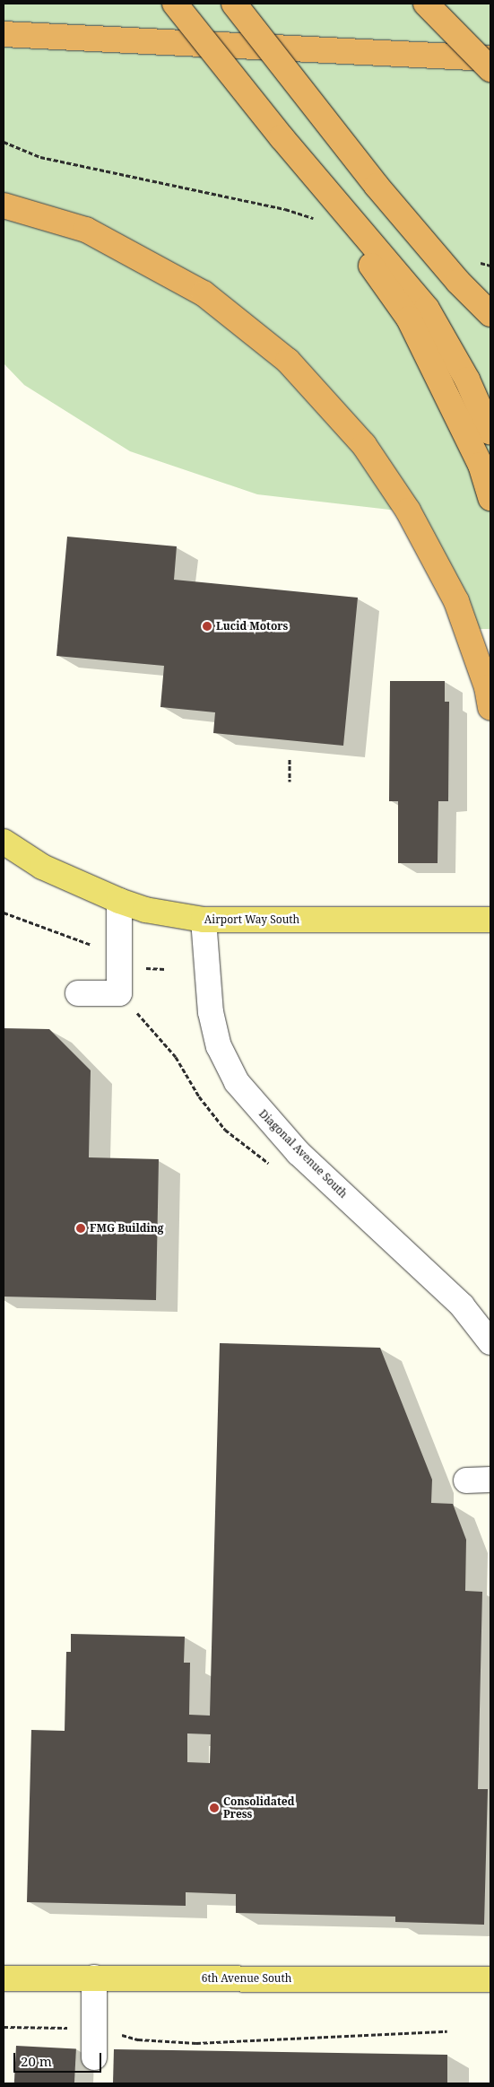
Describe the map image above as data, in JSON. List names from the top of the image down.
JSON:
{
  "streets": {
    "main road": ["Airport Way South", "6th Avenue South"],
    "street": ["Diagonal Avenue South"]
  },
  "crossings": [
    ["Airport Way South", "Diagonal Avenue South"]
  ],
  "places": ["Lucid Motors", "FMG Building", "Consolidated Press"],
  "scale_bar": "20 m"
}
